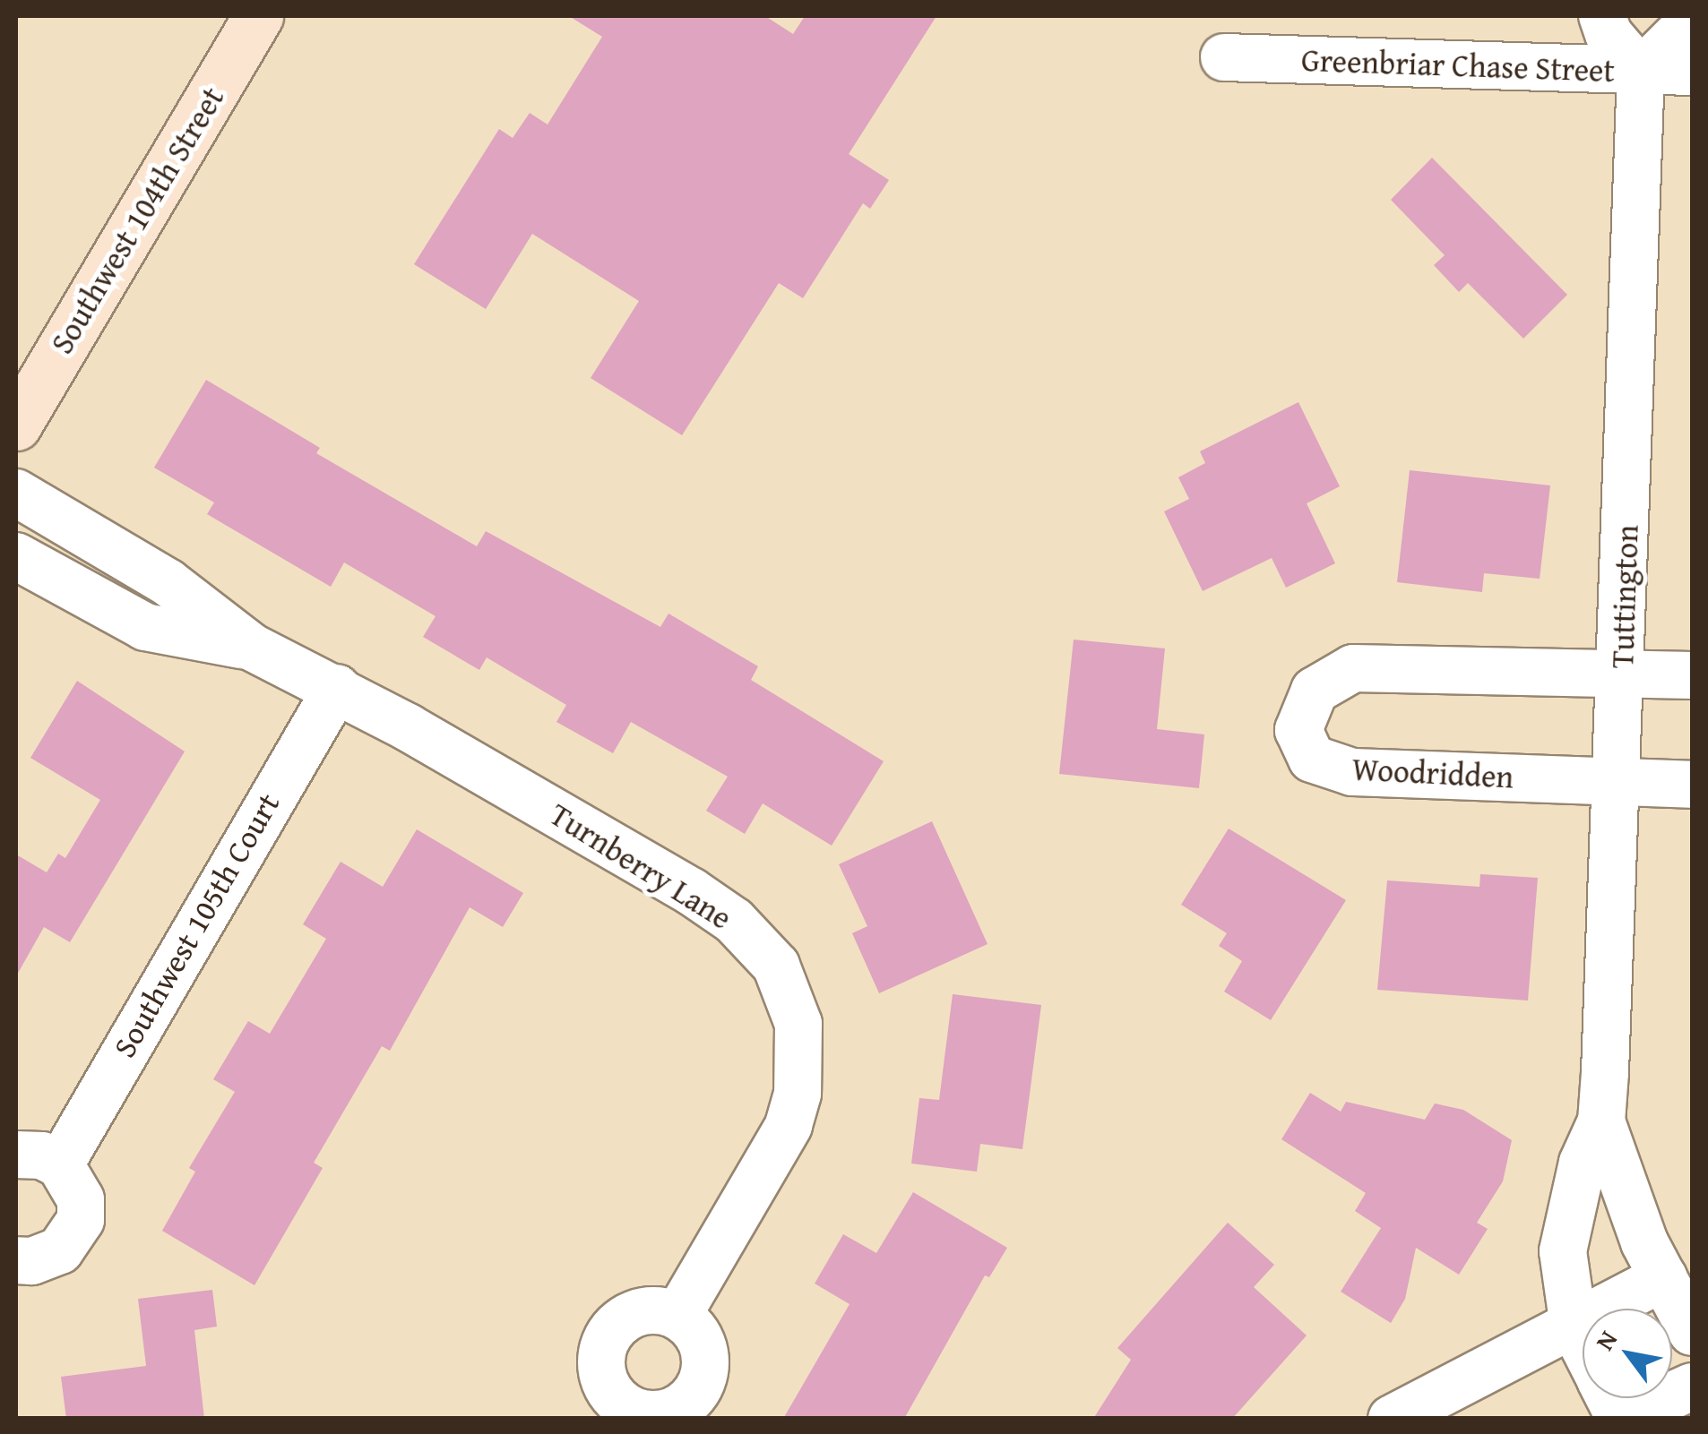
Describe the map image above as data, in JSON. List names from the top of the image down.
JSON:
{
  "streets": {
    "main road": ["Southwest 104th Street"],
    "street": [
      "Greenbriar Chase Street",
      "Tuttington",
      "Woodridden",
      "Turnberry Lane",
      "Southwest 105th Court"
    ]
  },
  "crossings": [
    ["Greenbriar Chase Street", "Tuttington"],
    ["Tuttington", "Woodridden"],
    ["Turnberry Lane", "Southwest 105th Court"]
  ],
  "north": "top left"
}
